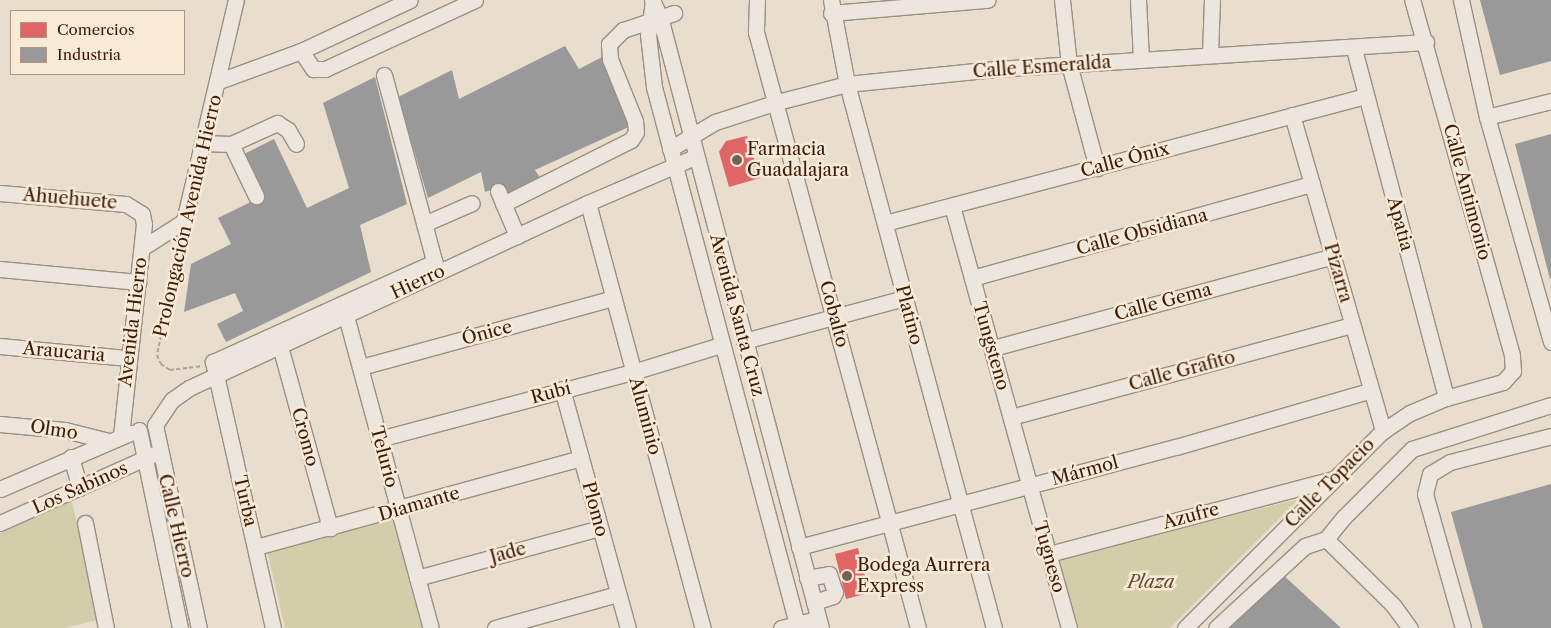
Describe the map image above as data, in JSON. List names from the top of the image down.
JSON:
{
  "streets": {
    "street": [
      "Calle Esmeralda",
      "Calle Ónix",
      "Calle Antimonio",
      "Ahuehuete",
      "Prolongación Avenida Hierro",
      "Apatia",
      "Calle Obsidiana",
      "Pizarra",
      "Hierro",
      "Calle Gema",
      "Cobalto",
      "Avenida Santa Cruz",
      "Platino",
      "Avenida Hierro",
      "Ónice",
      "Tungsteno",
      "Araucaria",
      "Calle Grafito",
      "Rubí",
      "Aluminio",
      "Olmo",
      "Cromo",
      "Telurio",
      "Mármol",
      "Calle Topacio",
      "Los Sabinos",
      "Turba",
      "Diamante",
      "Plomo",
      "Azufre",
      "Calle Hierro",
      "Jade",
      "Tugneso"
    ]
  },
  "crossings": [
    ["Calle Esmeralda", "Calle Antimonio"],
    ["Calle Esmeralda", "Apatia"],
    ["Calle Esmeralda", "Cobalto"],
    ["Calle Esmeralda", "Avenida Santa Cruz"],
    ["Calle Esmeralda", "Platino"],
    ["Calle Ónix", "Apatia"],
    ["Calle Ónix", "Pizarra"],
    ["Calle Ónix", "Platino"],
    ["Calle Ónix", "Tungsteno"],
    ["Calle Antimonio", "Calle Topacio"],
    ["Ahuehuete", "Avenida Hierro"],
    ["Prolongación Avenida Hierro", "Hierro"],
    ["Prolongación Avenida Hierro", "Turba"],
    ["Apatia", "Calle Topacio"],
    ["Calle Obsidiana", "Pizarra"],
    ["Calle Obsidiana", "Tungsteno"],
    ["Pizarra", "Calle Gema"],
    ["Pizarra", "Calle Grafito"],
    ["Pizarra", "Mármol"],
    ["Pizarra", "Calle Topacio"],
    ["Hierro", "Avenida Santa Cruz"],
    ["Hierro", "Aluminio"],
    ["Hierro", "Cromo"],
    ["Hierro", "Telurio"],
    ["Hierro", "Los Sabinos"],
    ["Hierro", "Turba"],
    ["Hierro", "Calle Hierro"],
    ["Calle Gema", "Tungsteno"],
    ["Cobalto", "Mármol"],
    ["Avenida Santa Cruz", "Rubí"],
    ["Avenida Santa Cruz", "Mármol"],
    ["Platino", "Mármol"],
    ["Avenida Hierro", "Araucaria"],
    ["Avenida Hierro", "Olmo"],
    ["Avenida Hierro", "Los Sabinos"],
    ["Ónice", "Aluminio"],
    ["Ónice", "Telurio"],
    ["Tungsteno", "Calle Grafito"],
    ["Tungsteno", "Mármol"],
    ["Tungsteno", "Tugneso"],
    ["Rubí", "Aluminio"],
    ["Rubí", "Telurio"],
    ["Rubí", "Plomo"],
    ["Olmo", "Los Sabinos"],
    ["Cromo", "Diamante"],
    ["Telurio", "Diamante"],
    ["Telurio", "Jade"],
    ["Mármol", "Tugneso"],
    ["Calle Topacio", "Azufre"],
    ["Los Sabinos", "Calle Hierro"],
    ["Turba", "Diamante"],
    ["Diamante", "Plomo"],
    ["Plomo", "Jade"],
    ["Azufre", "Tugneso"]
  ],
  "parks": ["Plaza"],
  "places": ["Farmacia Guadalajara", "Bodega Aurrera Express"],
  "legend": ["Comercios", "Industria"]
}
